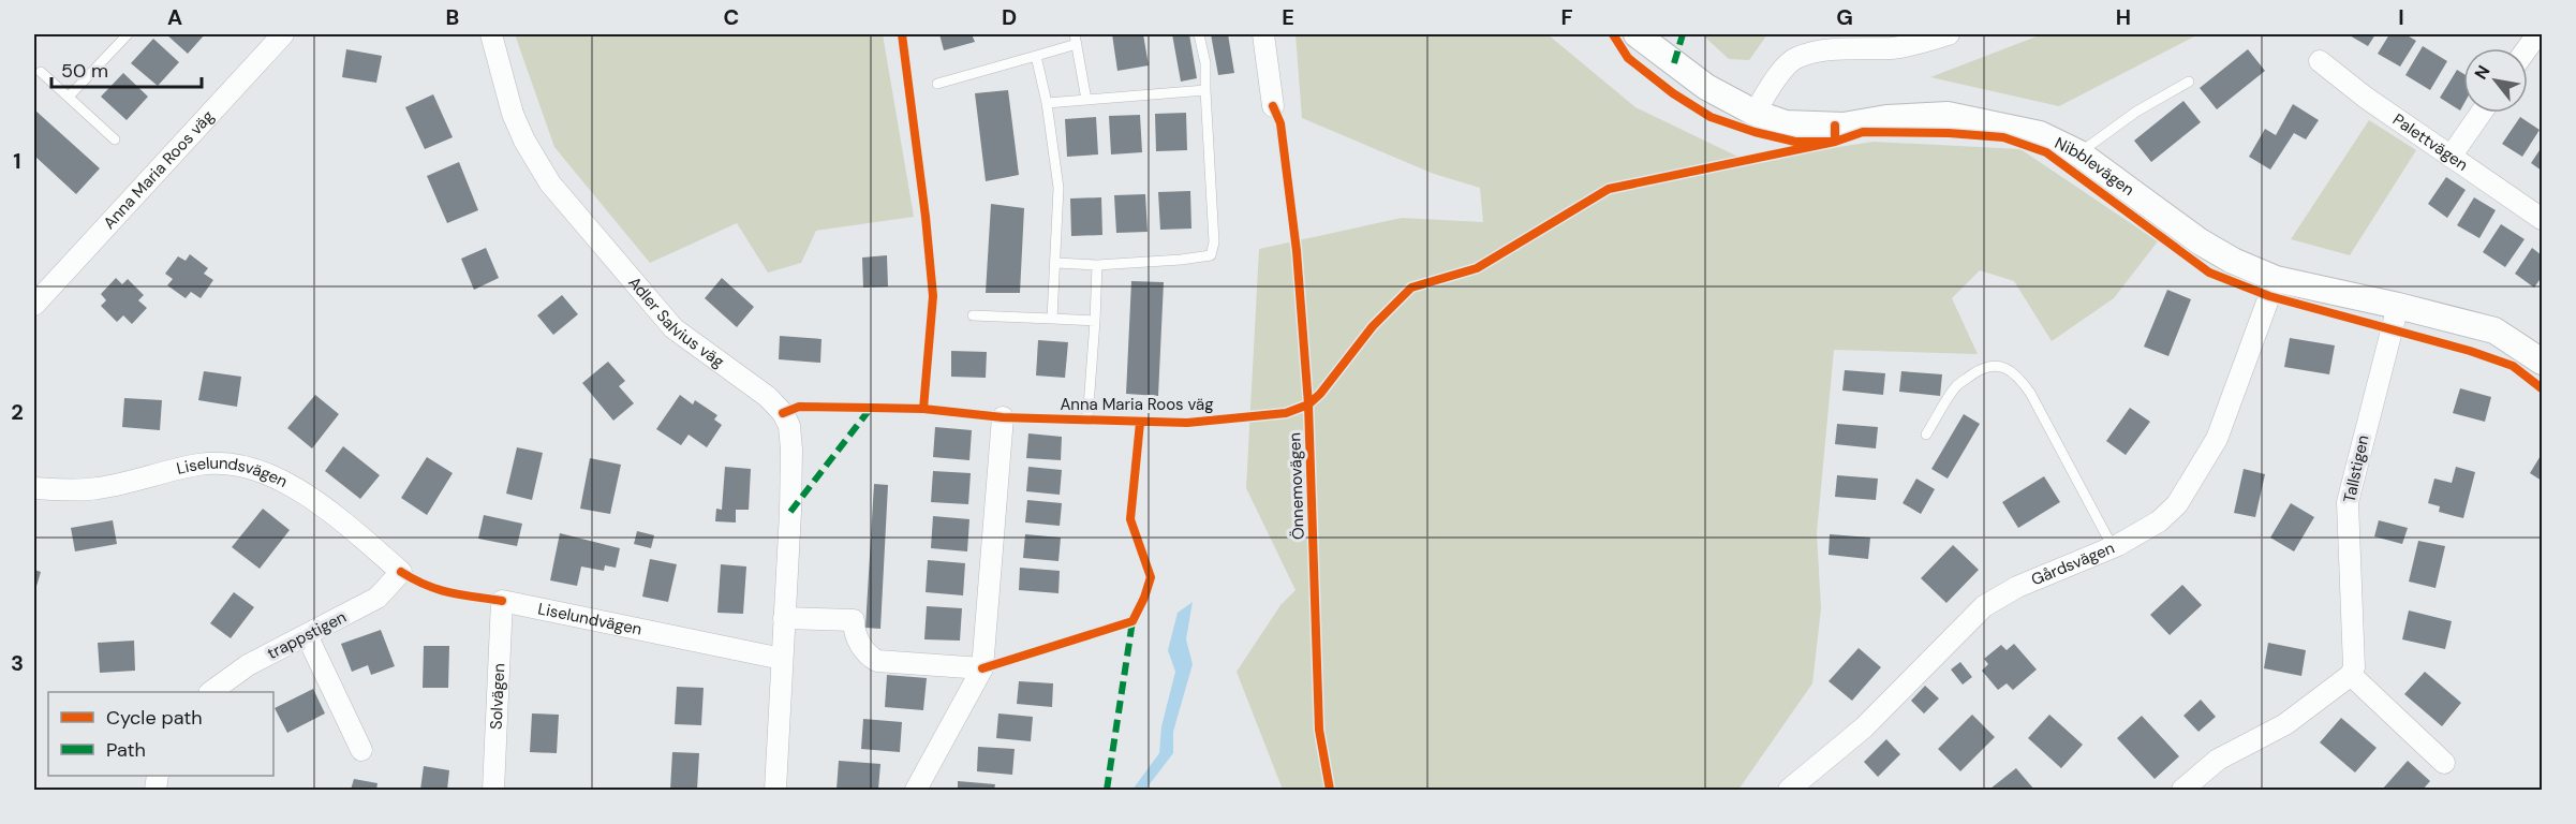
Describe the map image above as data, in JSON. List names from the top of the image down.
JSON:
{
  "streets": {
    "street": [
      "Palettvägen",
      "Nibblevägen",
      "Anna Maria Roos väg",
      "Adler Salvius väg",
      "Tallstigen",
      "Liselundsvägen",
      "Gårdsvägen",
      "Liselundvägen",
      "trappstigen",
      "Solvägen"
    ],
    "cycle path": ["Önnemovägen"]
  },
  "crossings": [
    ["Nibblevägen", "Tallstigen"],
    ["Nibblevägen", "Gårdsvägen"],
    ["Adler Salvius väg", "Liselundvägen"],
    ["Liselundsvägen", "trappstigen"],
    ["Liselundvägen", "Solvägen"]
  ],
  "legend": ["Cycle path", "Path"],
  "scale_bar": "50 m",
  "north": "top left",
  "grid": {
    "columns": [
      "A",
      "B",
      "C",
      "D",
      "E",
      "F",
      "G",
      "H",
      "I"
    ],
    "rows": ["1", "2", "3"]
  }
}
